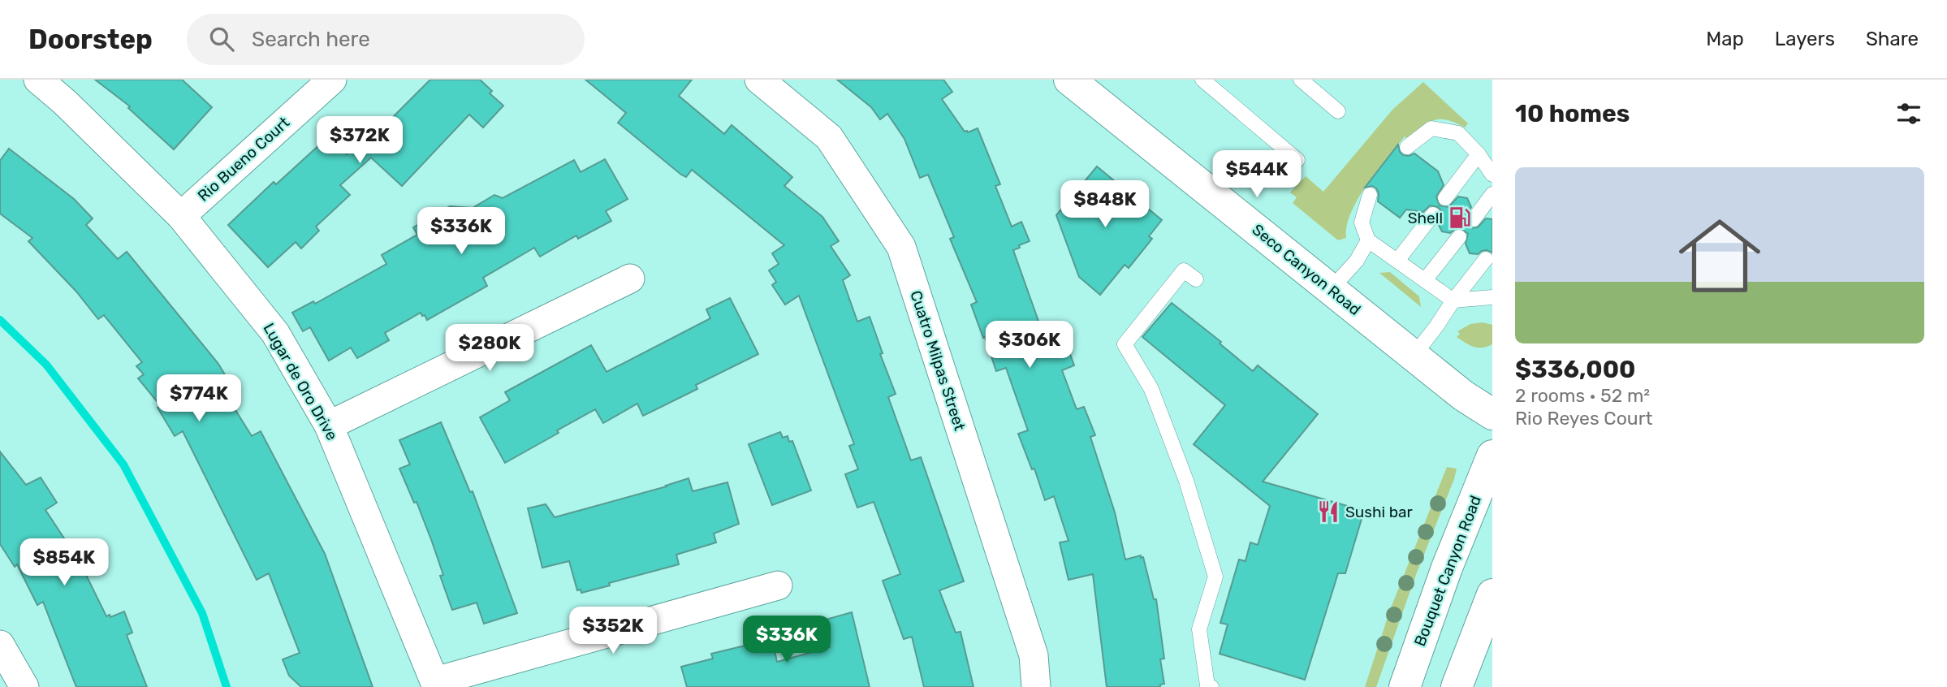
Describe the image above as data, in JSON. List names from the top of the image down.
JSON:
{
  "streets": {
    "main road": ["Seco Canyon Road", "Bouquet Canyon Road"],
    "street": ["Rio Bueno Court", "Cuatro Milpas Street", "Lugar de Oro Drive"]
  },
  "crossings": [
    ["Rio Bueno Court", "Lugar de Oro Drive"]
  ],
  "places": {
    "fuel station": ["Shell"],
    "restaurant": ["Sushi bar"]
  },
  "page": {
    "header": "Doorstep",
    "search": "Search here",
    "nav": ["Map", "Layers", "Share"],
    "heading": "10 homes",
    "price": [
      "$372K",
      "$544K",
      "$848K",
      "$336K",
      "$306K",
      "$280K",
      "$774K",
      "$854K",
      "$352K",
      "$336K"
    ],
    "list": [
      {
        "name": "$336,000",
        "note": "2 rooms · 52 m² · Rio Reyes Court"
      }
    ]
  }
}
